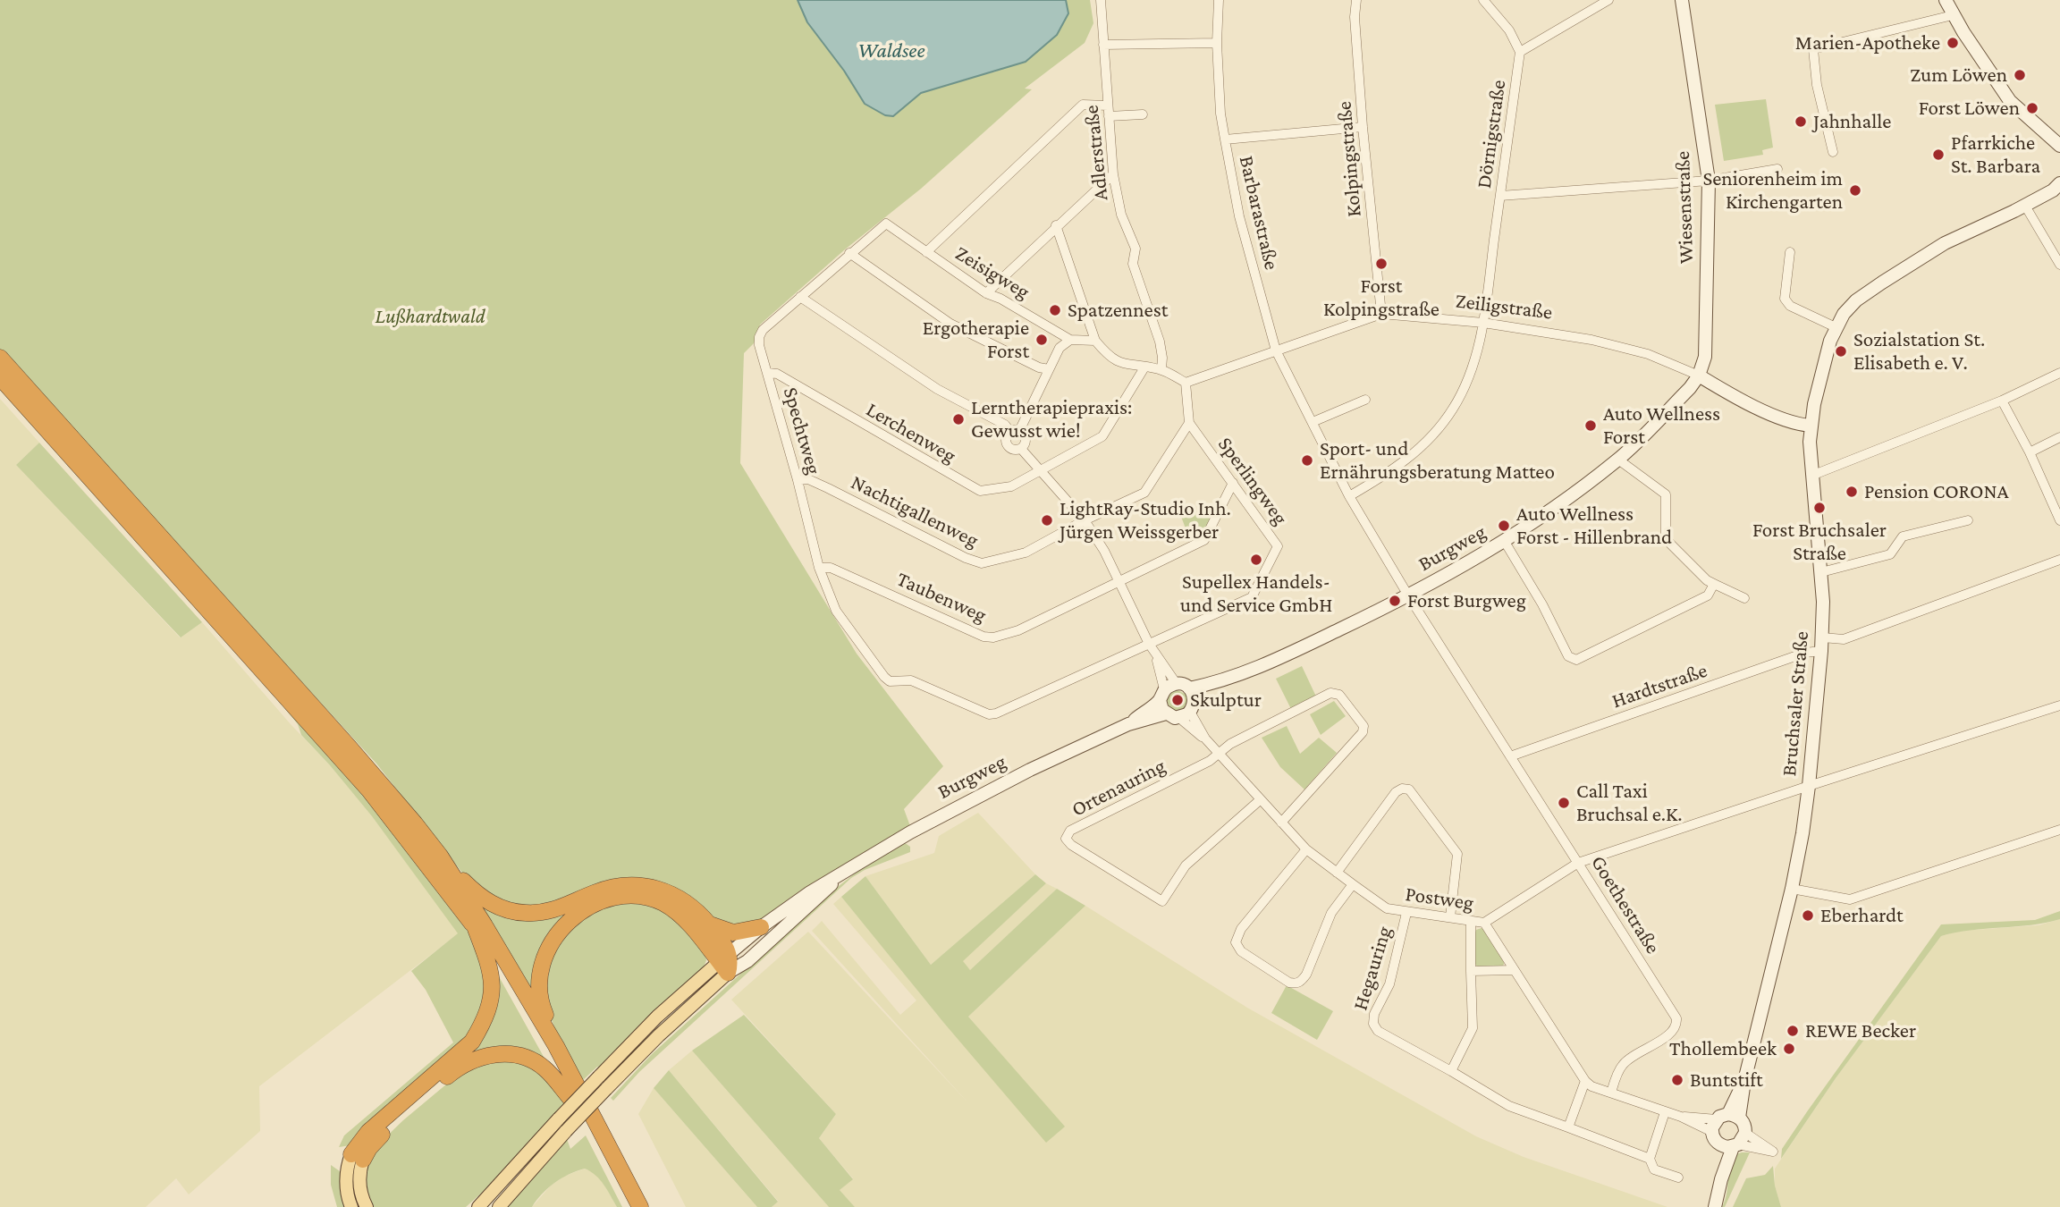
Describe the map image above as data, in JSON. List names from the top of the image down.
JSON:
{
  "streets": {
    "street": [
      "Dörnigstraße",
      "Adlerstraße",
      "Kolpingstraße",
      "Wiesenstraße",
      "Barbarastraße",
      "Zeisigweg",
      "Zeiligstraße",
      "Spechtweg",
      "Lerchenweg",
      "Sperlingweg",
      "Nachtigallenweg",
      "Burgweg",
      "Taubenweg",
      "Hardtstraße",
      "Bruchsaler Straße",
      "Ortenauring",
      "Postweg",
      "Goethestraße",
      "Hegauring"
    ]
  },
  "crossings": [
    ["Dörnigstraße", "Barbarastraße"],
    ["Dörnigstraße", "Zeiligstraße"],
    ["Kolpingstraße", "Zeiligstraße"],
    ["Wiesenstraße", "Zeiligstraße"],
    ["Wiesenstraße", "Burgweg"],
    ["Barbarastraße", "Zeiligstraße"],
    ["Barbarastraße", "Burgweg"],
    ["Barbarastraße", "Goethestraße"],
    ["Zeisigweg", "Spechtweg"],
    ["Zeiligstraße", "Burgweg"],
    ["Zeiligstraße", "Bruchsaler Straße"],
    ["Spechtweg", "Lerchenweg"],
    ["Spechtweg", "Sperlingweg"],
    ["Spechtweg", "Nachtigallenweg"],
    ["Spechtweg", "Taubenweg"],
    ["Sperlingweg", "Nachtigallenweg"],
    ["Sperlingweg", "Taubenweg"],
    ["Burgweg", "Postweg"],
    ["Burgweg", "Goethestraße"],
    ["Hardtstraße", "Bruchsaler Straße"],
    ["Hardtstraße", "Goethestraße"],
    ["Ortenauring", "Postweg"],
    ["Postweg", "Hegauring"]
  ],
  "water": ["Waldsee"],
  "parks": ["Lußhardtwald"],
  "places": [
    "Marien-Apotheke",
    "Zum Löwen",
    "Forst Löwen",
    "Jahnhalle",
    "Pfarrkiche St. Barbara",
    "Seniorenheim im Kirchengarten",
    "Forst Kolpingstraße",
    "Spatzennest",
    "Ergotherapie Forst",
    "Sozialstation St. Elisabeth e. V.",
    "Lerntherapiepraxis: Gewusst wie!",
    "Auto Wellness Forst",
    "Sport- und Ernährungsberatung Matteo",
    "Pension CORONA",
    "Forst Bruchsaler Straße",
    "LightRay-Studio Inh. Jürgen Weissgerber",
    "Auto Wellness Forst - Hillenbrand",
    "Supellex Handels- und Service GmbH",
    "Forst Burgweg",
    "Skulptur",
    "Call Taxi Bruchsal e.K.",
    "Eberhardt",
    "REWE Becker",
    "Thollembeek",
    "Buntstift"
  ]
}
